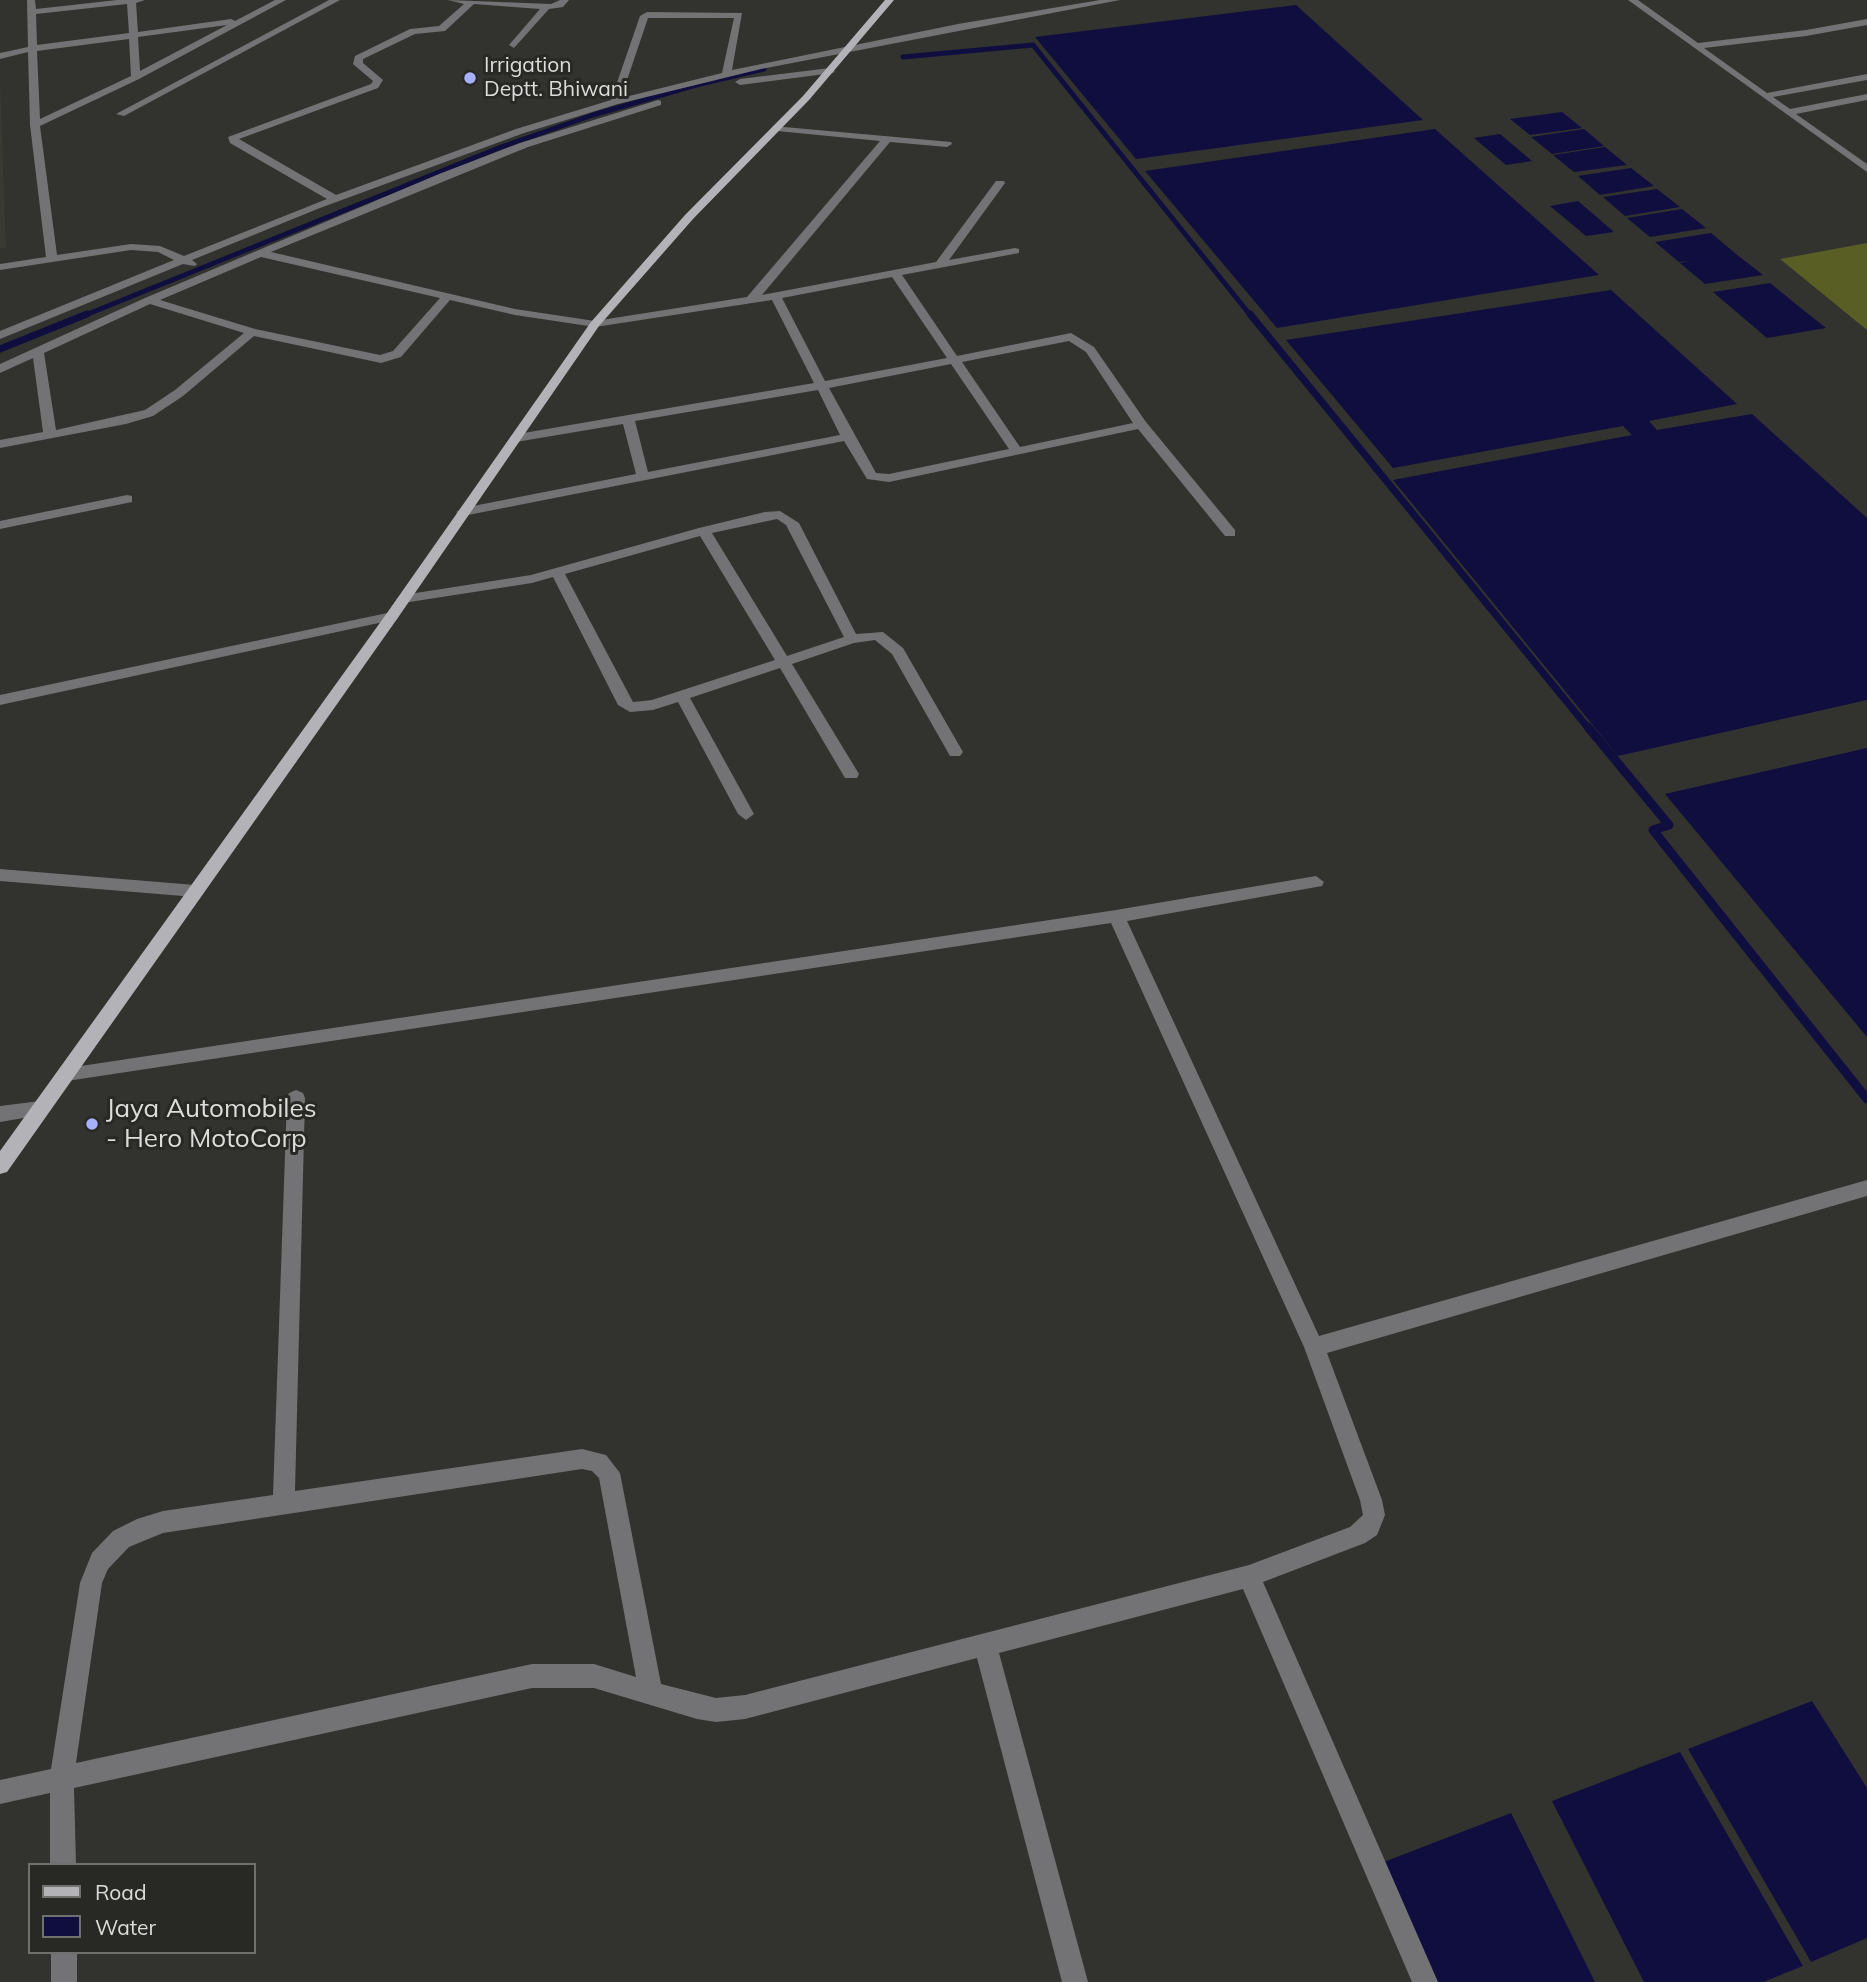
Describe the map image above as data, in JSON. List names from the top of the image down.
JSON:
{
  "places": ["Irrigation Deptt. Bhiwani", "Jaya Automobiles - Hero MotoCorp"],
  "legend": ["Road", "Water"]
}
